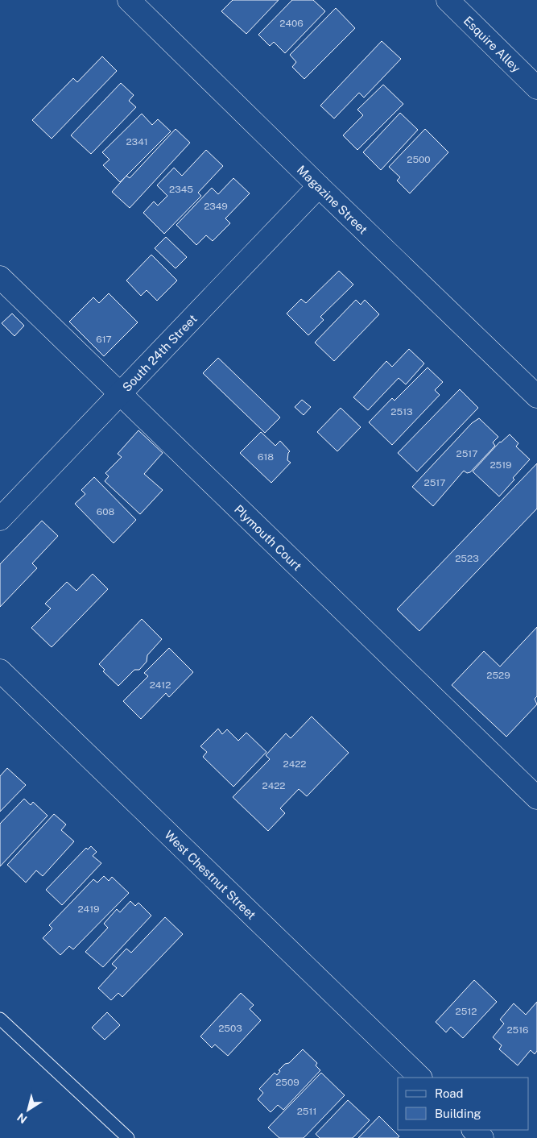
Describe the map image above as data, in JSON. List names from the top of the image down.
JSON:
{
  "streets": {
    "street": [
      "Esquire Alley",
      "Magazine Street",
      "South 24th Street",
      "Plymouth Court",
      "West Chestnut Street"
    ]
  },
  "crossings": [
    ["Magazine Street", "South 24th Street"],
    ["South 24th Street", "Plymouth Court"]
  ],
  "house_numbers": [
    "2406",
    "2341",
    "2500",
    "2345",
    "2349",
    "617",
    "2513",
    "2517",
    "618",
    "2519",
    "2517",
    "608",
    "2523",
    "2529",
    "2412",
    "2422",
    "2422",
    "2419",
    "2512",
    "2503",
    "2516",
    "2509",
    "2511"
  ],
  "legend": ["Road", "Building"],
  "north": "bottom left"
}
